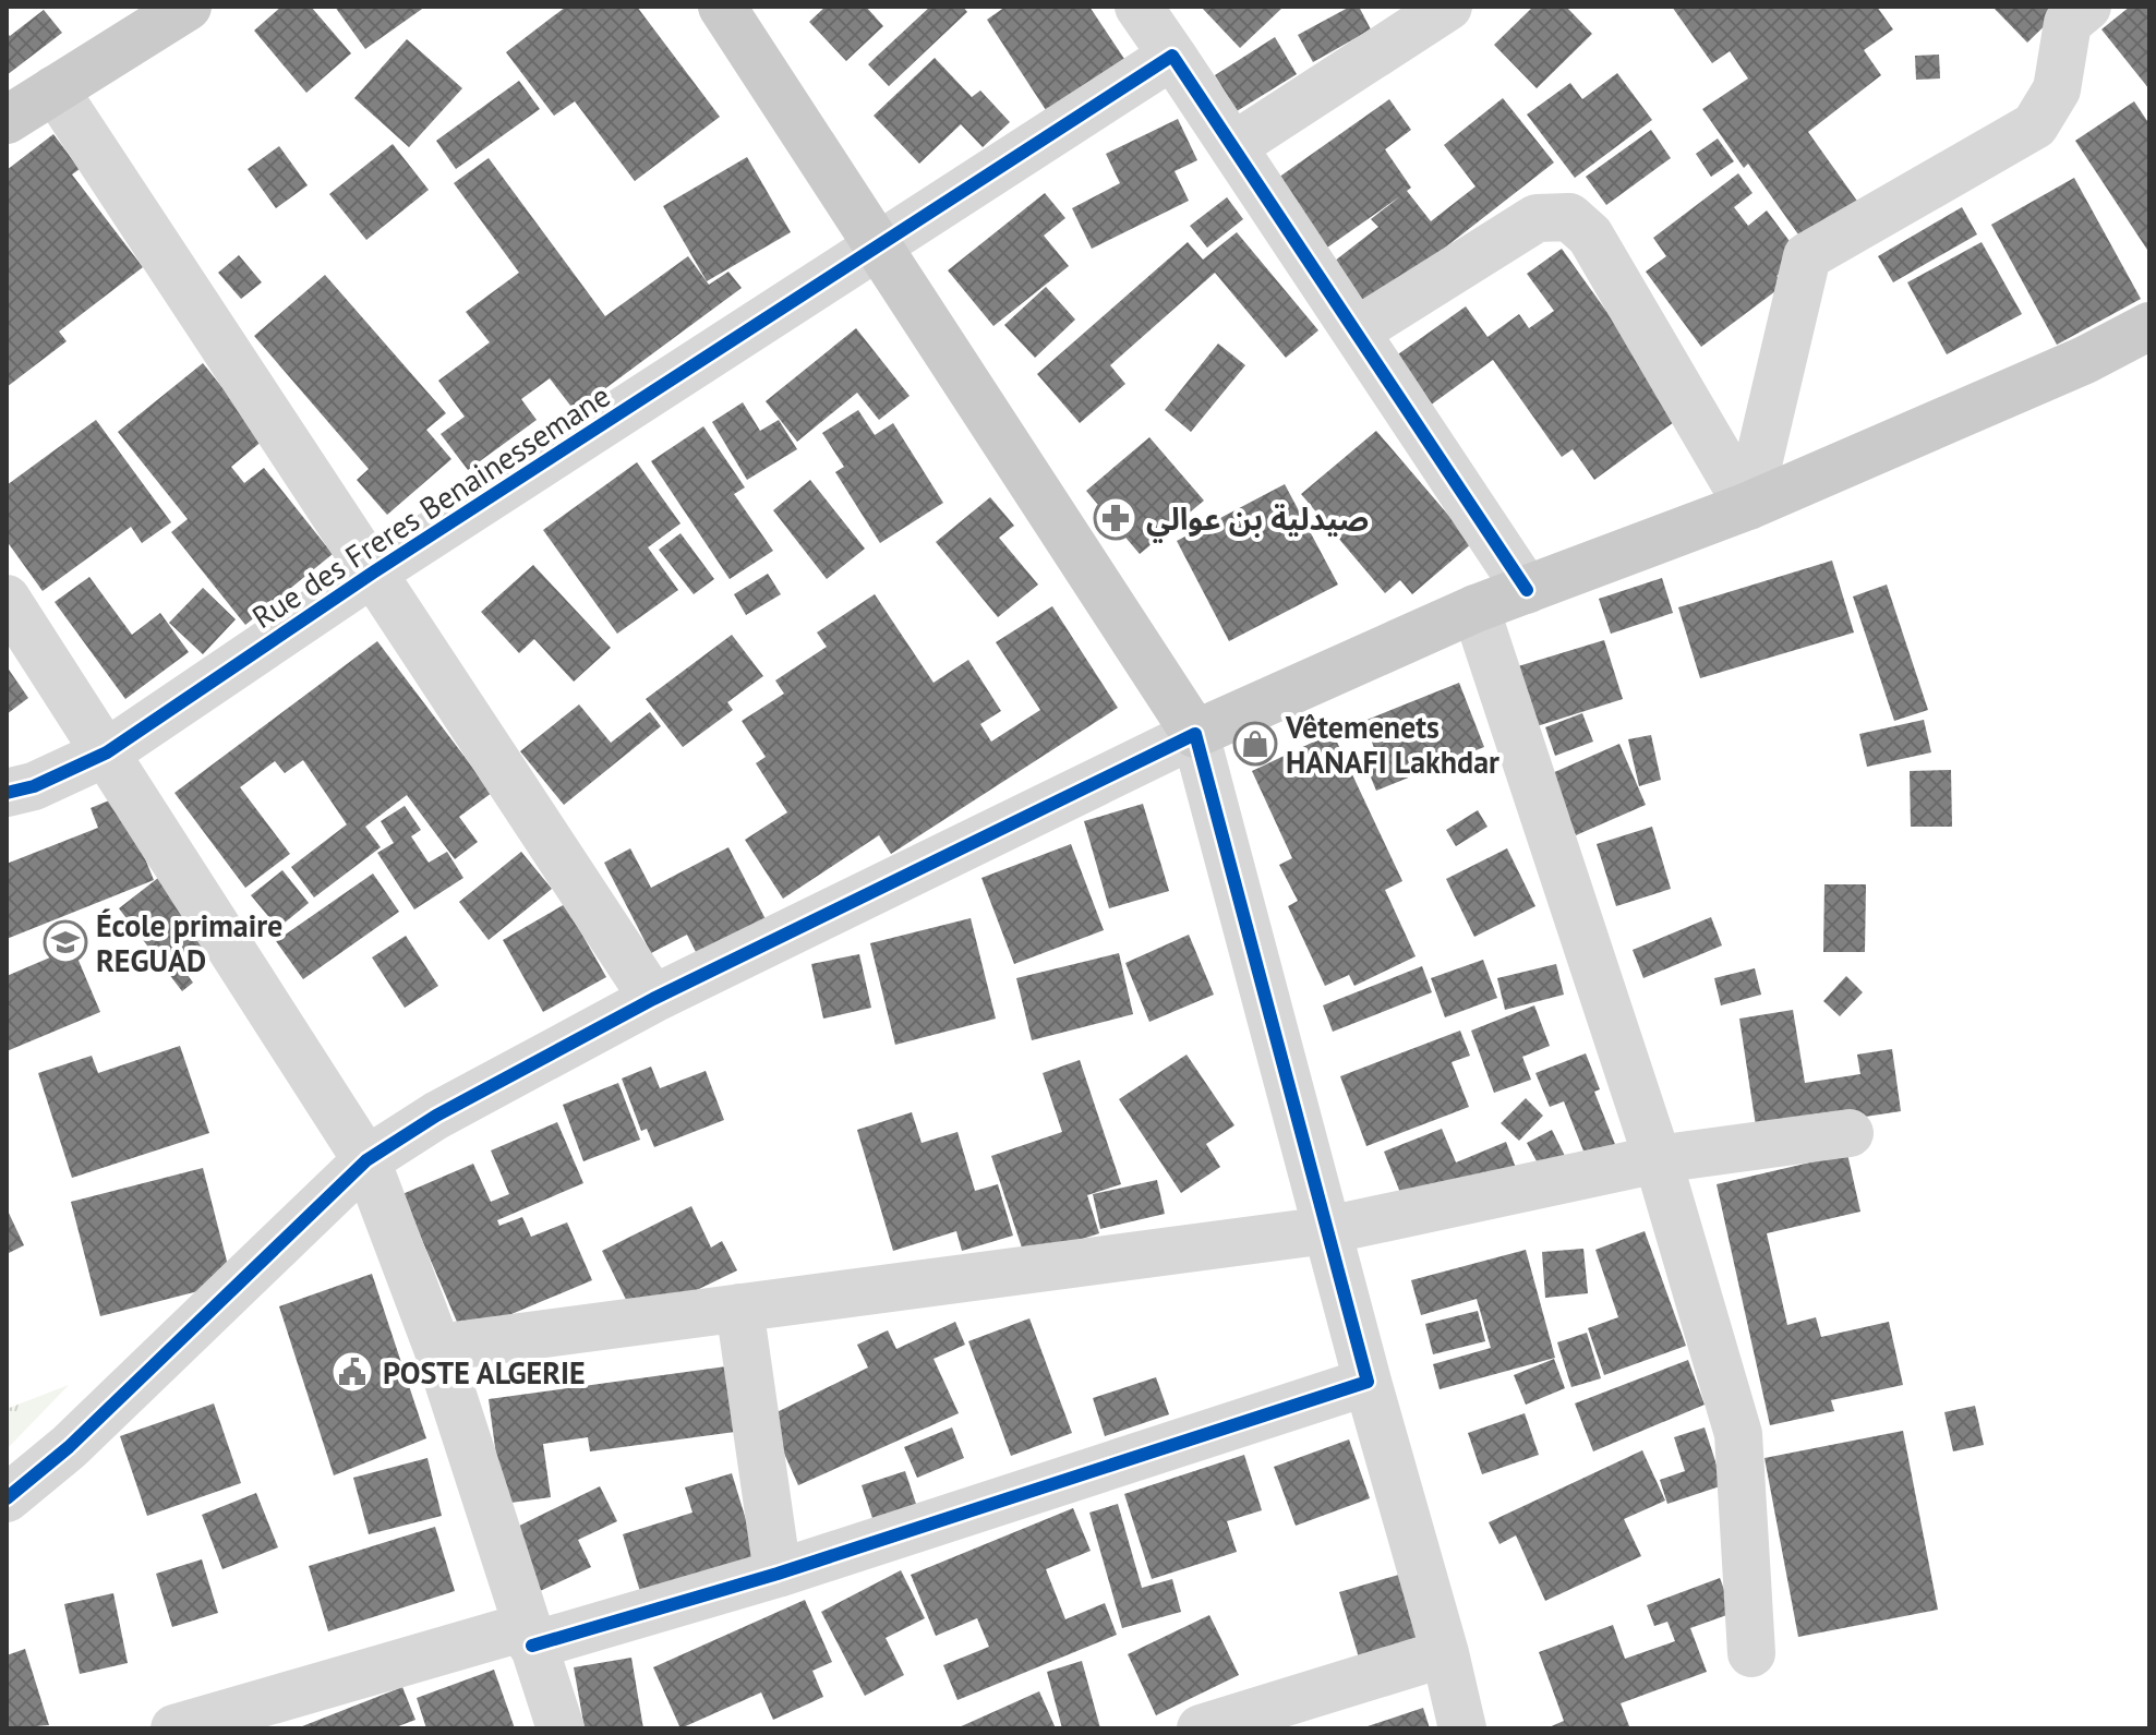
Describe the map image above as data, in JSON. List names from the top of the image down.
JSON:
{
  "streets": {
    "street": ["Rue des Freres Benainessemane"]
  },
  "places": {
    "pharmacy": ["صيدلية بن عوالي"],
    "shop": ["Vêtemenets HANAFI Lakhdar"],
    "school or university": ["École primaire REGUAD"],
    "public building": ["POSTE ALGERIE"]
  }
}
